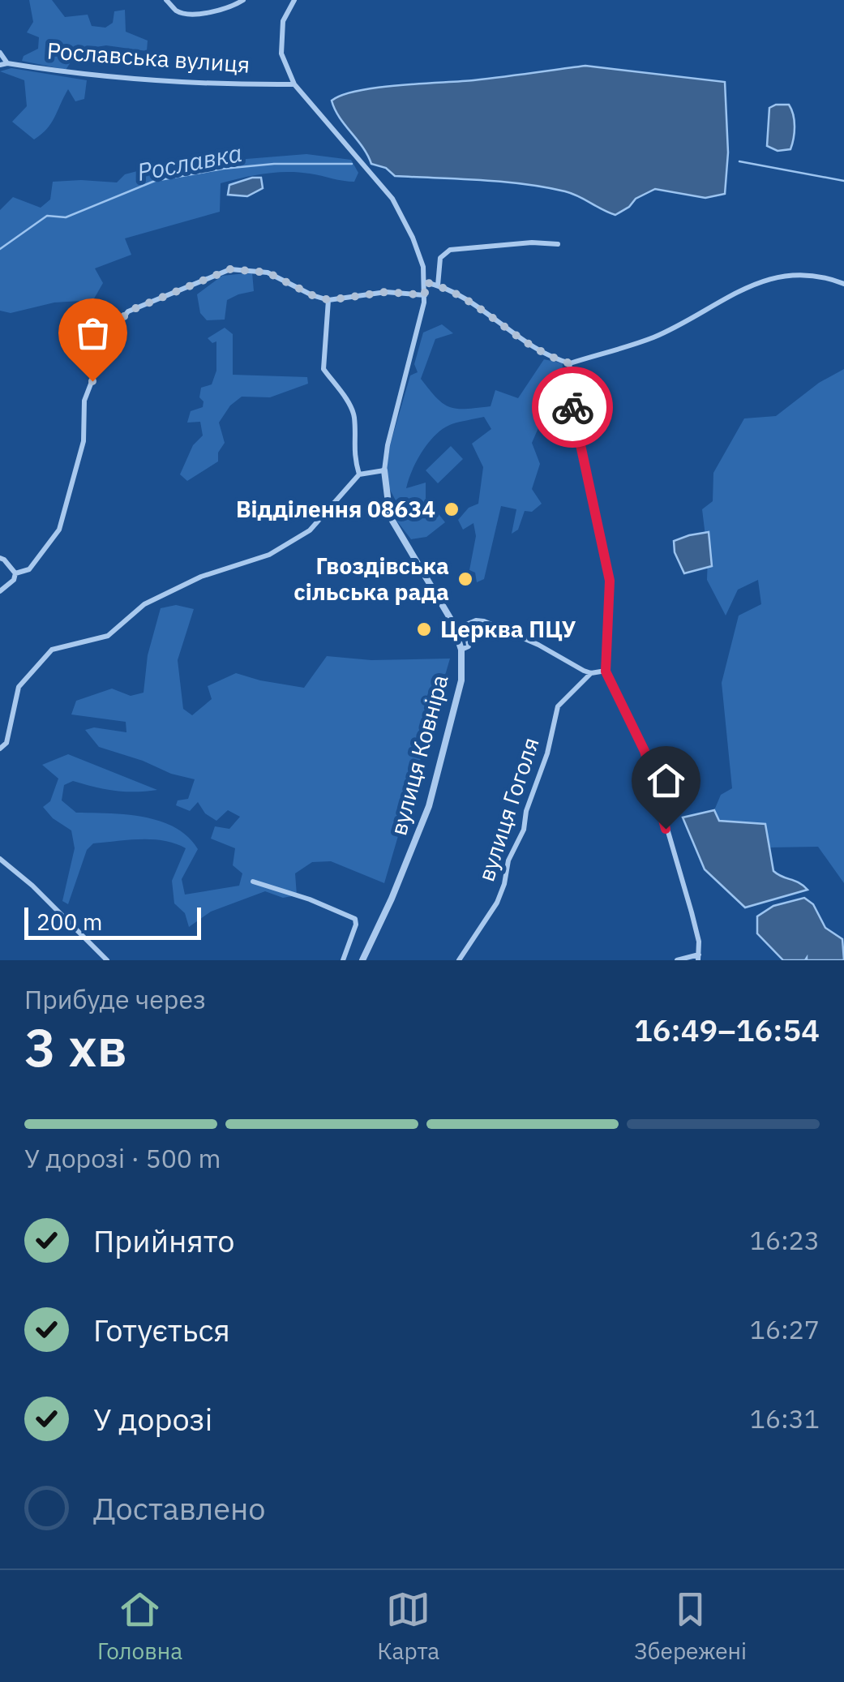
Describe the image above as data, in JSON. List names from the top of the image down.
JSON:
{
  "streets": {
    "street": ["Рославська вулиця", "вулиця Ковніра", "вулиця Гоголя"]
  },
  "water": ["Рославка"],
  "places": ["Відділення 08634", "Гвоздівська сільська рада", "Церква ПЦУ"],
  "scale_bar": "200 m",
  "page": {
    "scale": "200 m",
    "heading": ["3 хв", "Прибуде через", "16:49–16:54"],
    "bar": "У дорозі · 500 m",
    "list": [
      ["Прийнято", "16:23"],
      ["Готується", "16:27"],
      ["У дорозі", "16:31"],
      "Доставлено"
    ],
    "tabs": ["Головна", "Карта", "Збережені"]
  }
}
